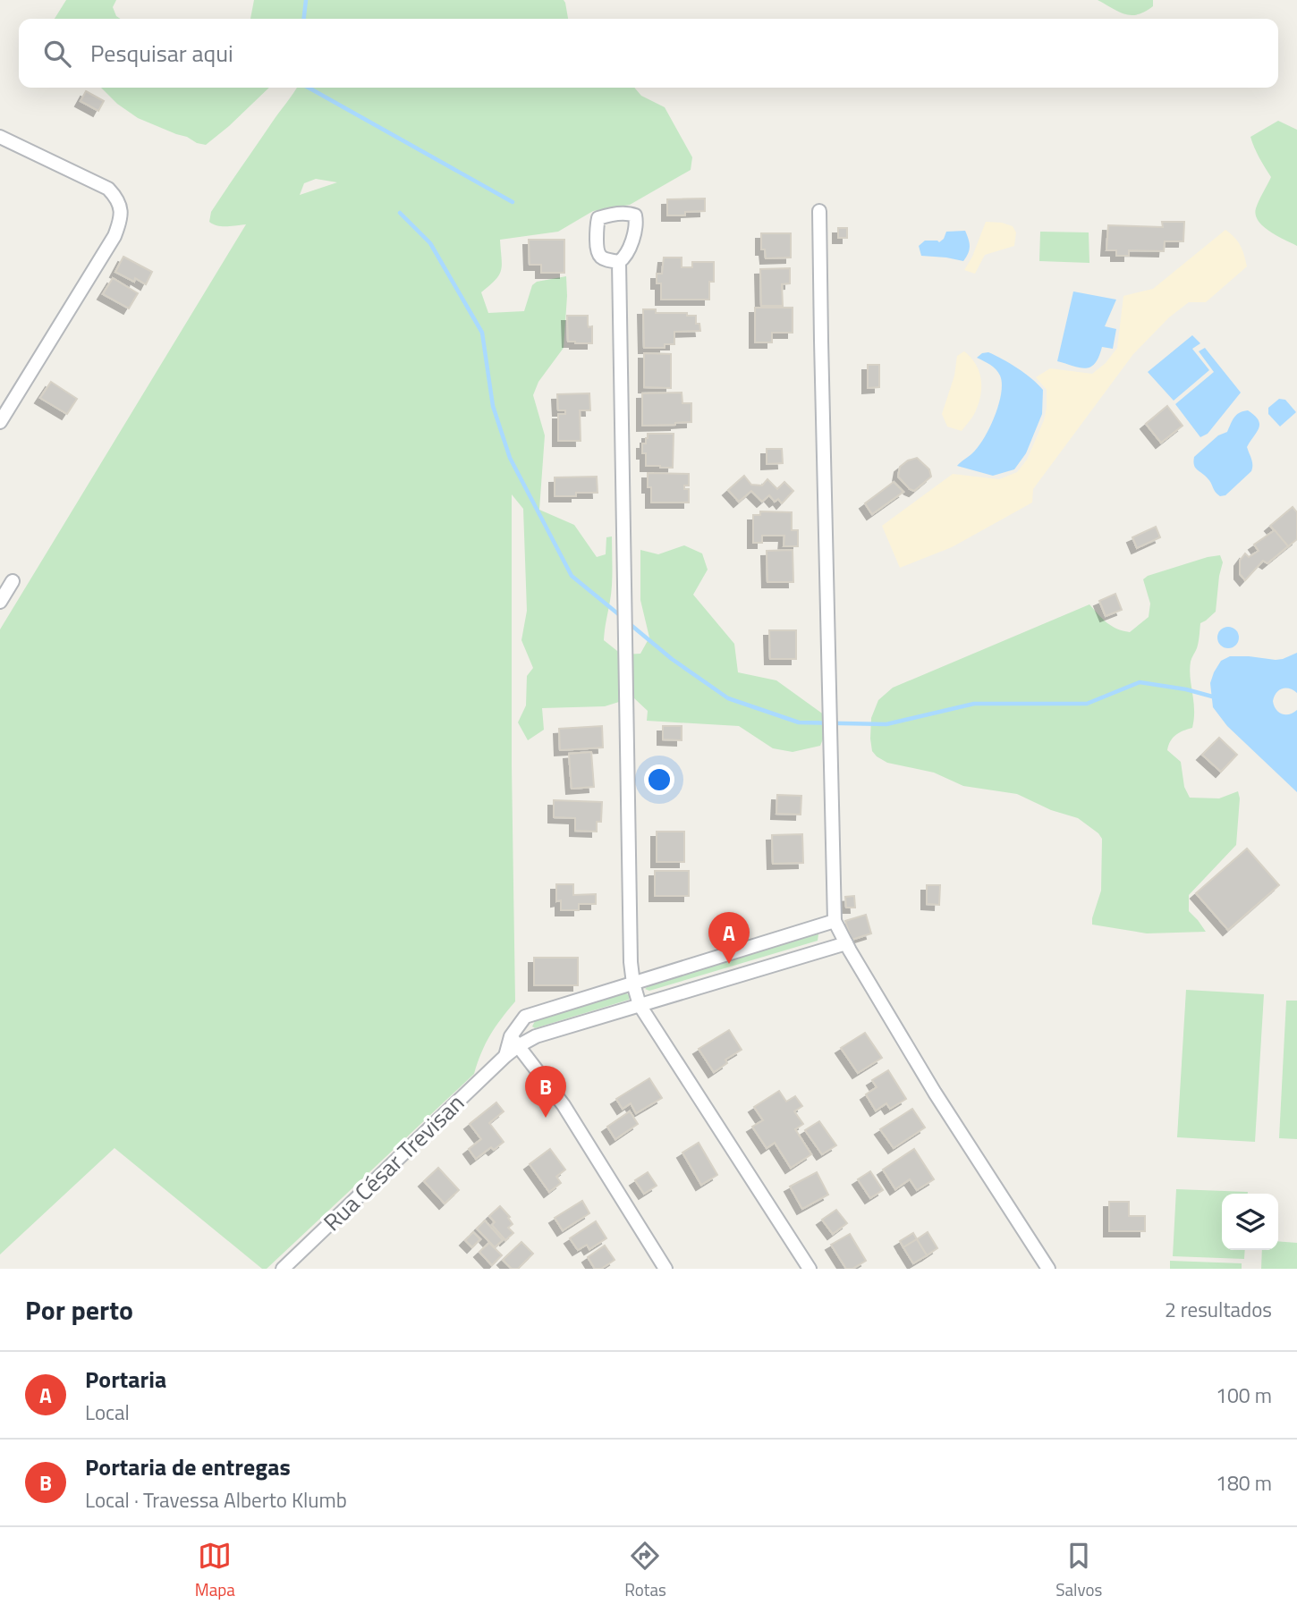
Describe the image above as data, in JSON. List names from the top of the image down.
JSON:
{
  "streets": {
    "street": ["Rua César Trevisan"]
  },
  "page": {
    "search": "Pesquisar aqui",
    "pins": ["A", "B"],
    "heading": ["Por perto", "2 resultados"],
    "list": [
      {
        "mark": "A",
        "name": "Portaria",
        "note": "Local",
        "value": "100 m"
      },
      {
        "mark": "B",
        "name": "Portaria de entregas",
        "note": "Local · Travessa Alberto Klumb",
        "value": "180 m"
      }
    ],
    "nav": ["Mapa", "Rotas", "Salvos"]
  }
}
